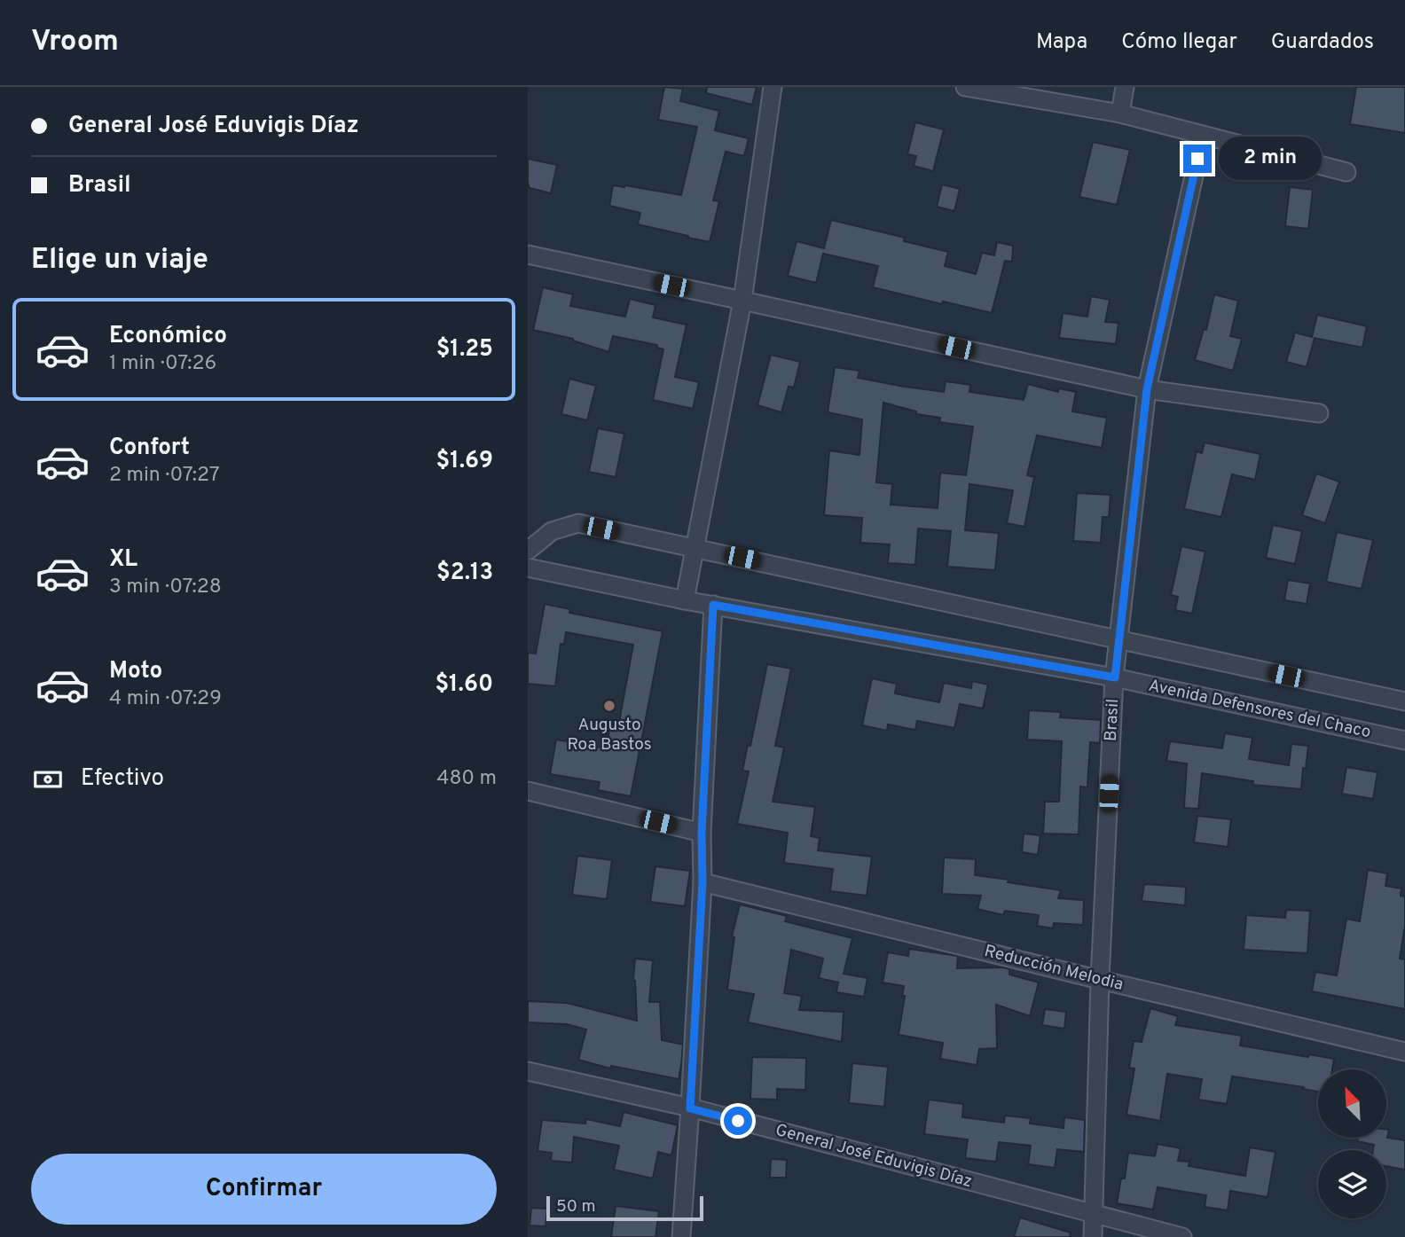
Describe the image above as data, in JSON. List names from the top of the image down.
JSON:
{
  "streets": {
    "street": [
      "Avenida Defensores del Chaco",
      "Brasil",
      "Reducción Melodia",
      "General José Eduvigis Díaz"
    ]
  },
  "crossings": [
    ["Avenida Defensores del Chaco", "Brasil"],
    ["Brasil", "Reducción Melodia"],
    ["Brasil", "General José Eduvigis Díaz"]
  ],
  "places": ["Augusto Roa Bastos"],
  "scale_bar": "50 m",
  "north": "top left",
  "page": {
    "header": "Vroom",
    "nav": ["Mapa", "Cómo llegar", "Guardados"],
    "banner": ["General José Eduvigis Díaz", "Brasil"],
    "bubble": "2 min",
    "heading": "Elige un viaje",
    "list": [
      {
        "name": "Económico",
        "note": "1 min · 07:26",
        "value": "$1.25"
      },
      {
        "name": "Confort",
        "note": "2 min · 07:27",
        "value": "$1.69"
      },
      {
        "name": "XL",
        "note": "3 min · 07:28",
        "value": "$2.13"
      },
      {
        "name": "Moto",
        "note": "4 min · 07:29",
        "value": "$1.60"
      }
    ],
    "pay": ["Efectivo", "480 m"],
    "buttons": "Confirmar",
    "scale": "50 m"
  }
}
